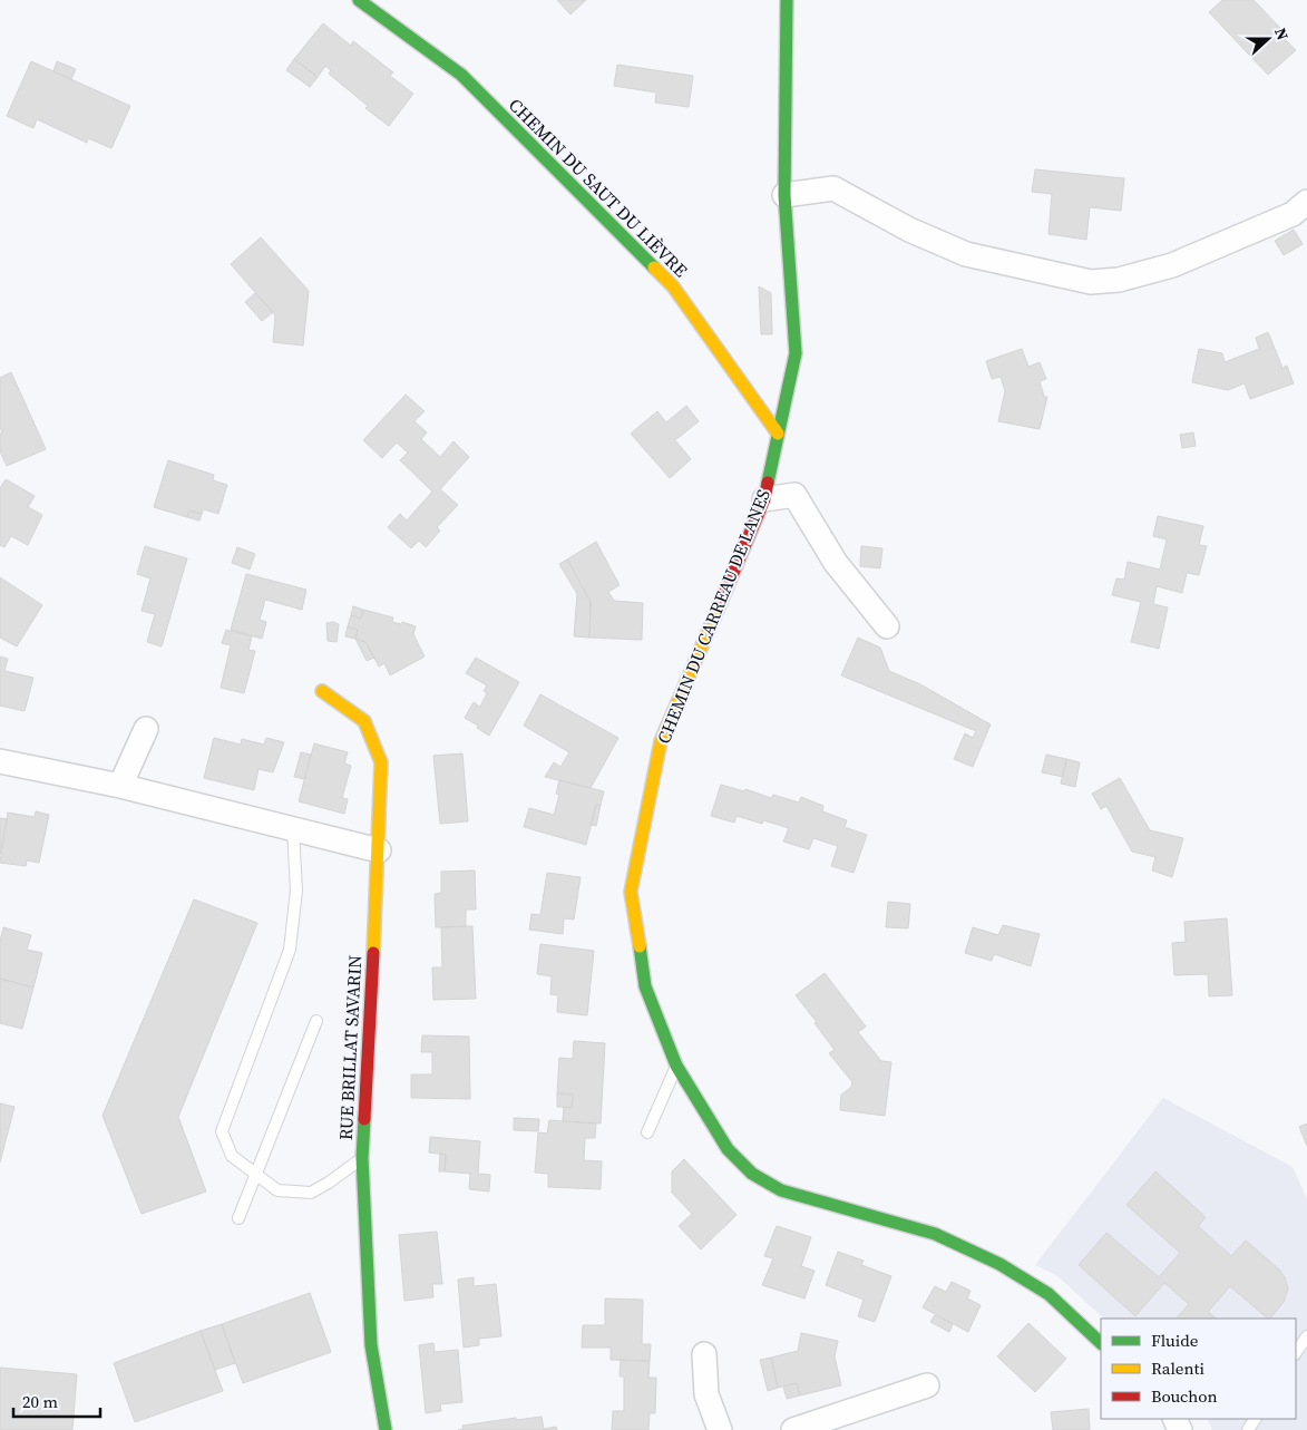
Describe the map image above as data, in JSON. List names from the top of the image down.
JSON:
{
  "streets": {
    "street": ["CHEMIN DU SAUT DU LIÈVRE", "CHEMIN DU CARREAU DE LANES", "RUE BRILLAT SAVARIN"]
  },
  "crossings": [
    ["CHEMIN DU SAUT DU LIÈVRE", "CHEMIN DU CARREAU DE LANES"]
  ],
  "legend": ["Fluide", "Ralenti", "Bouchon"],
  "scale_bar": "20 m",
  "north": "right"
}
